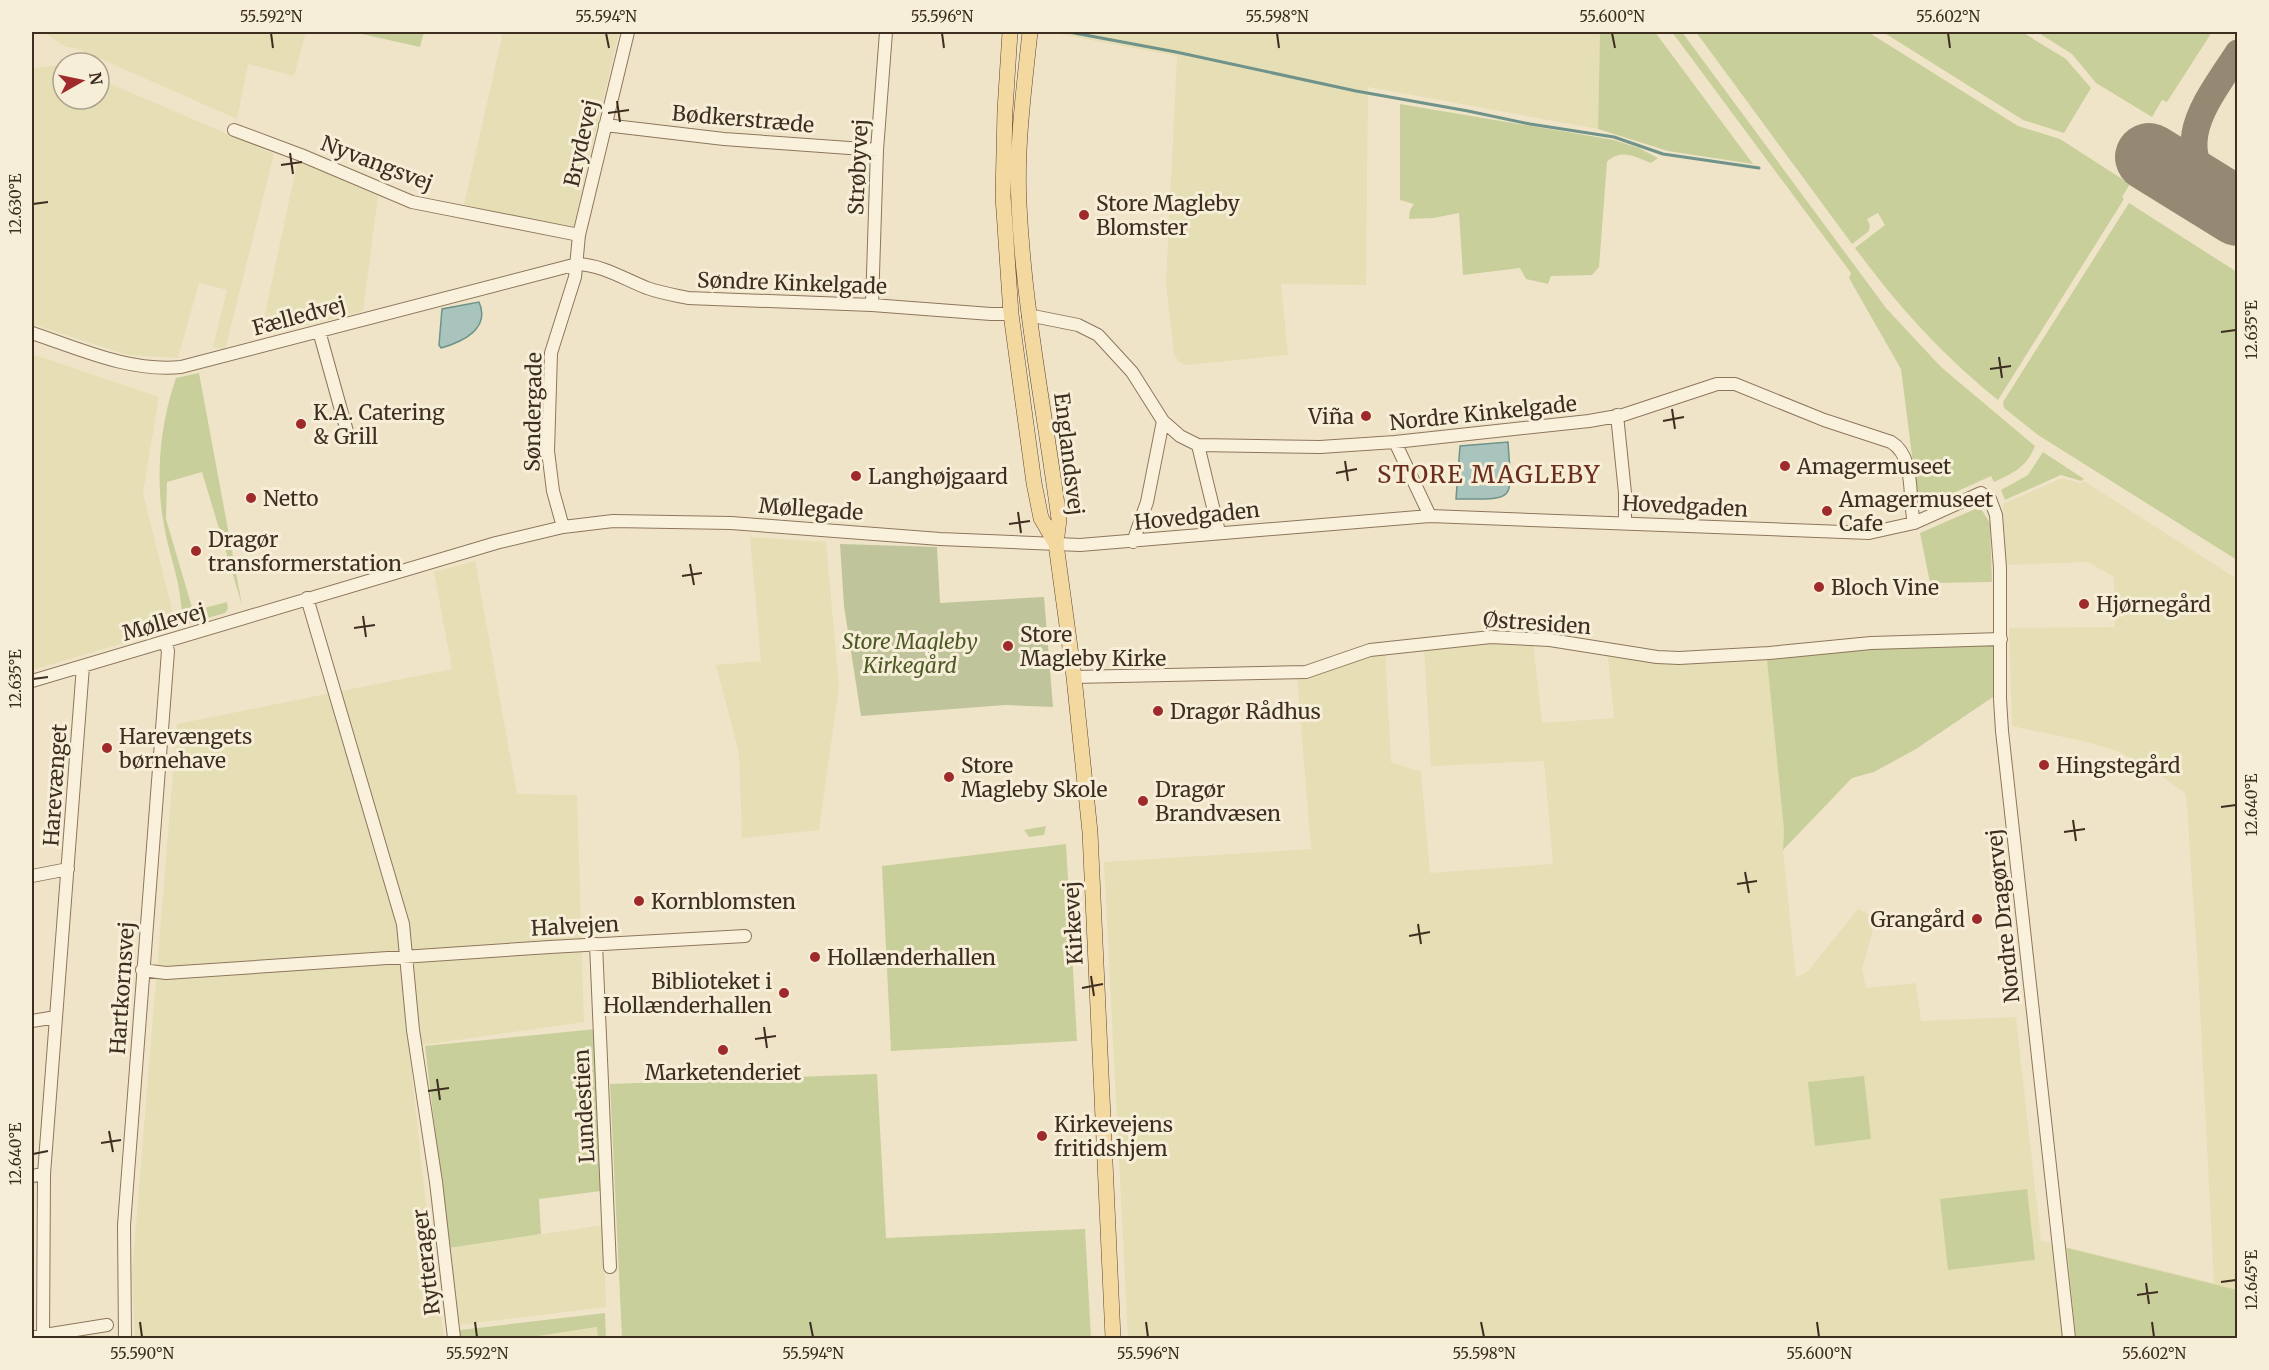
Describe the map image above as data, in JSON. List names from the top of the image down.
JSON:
{
  "streets": {
    "main road": ["Englandsvej", "Kirkevej"],
    "street": [
      "Bødkerstræde",
      "Brydevej",
      "Nyvangsvej",
      "Strøbyvej",
      "Søndre Kinkelgade",
      "Fælledvej",
      "Søndergade",
      "Nordre Kinkelgade",
      "Hovedgaden",
      "Møllegade",
      "Møllevej",
      "Østresiden",
      "Harevænget",
      "Nordre Dragørvej",
      "Halvejen",
      "Hartkornsvej",
      "Lundestien",
      "Rytterager"
    ]
  },
  "crossings": [
    ["Bødkerstræde", "Brydevej"],
    ["Bødkerstræde", "Strøbyvej"],
    ["Brydevej", "Nyvangsvej"],
    ["Brydevej", "Søndre Kinkelgade"],
    ["Brydevej", "Fælledvej"],
    ["Brydevej", "Søndergade"],
    ["Strøbyvej", "Søndre Kinkelgade"],
    ["Søndre Kinkelgade", "Fælledvej"],
    ["Søndre Kinkelgade", "Søndergade"],
    ["Søndre Kinkelgade", "Englandsvej"],
    ["Fælledvej", "Søndergade"],
    ["Søndergade", "Møllegade"],
    ["Søndergade", "Møllevej"],
    ["Nordre Kinkelgade", "Hovedgaden"],
    ["Englandsvej", "Hovedgaden"],
    ["Englandsvej", "Møllegade"],
    ["Englandsvej", "Kirkevej"],
    ["Hovedgaden", "Møllegade"],
    ["Hovedgaden", "Nordre Dragørvej"],
    ["Hovedgaden", "Kirkevej"],
    ["Møllegade", "Møllevej"],
    ["Møllegade", "Kirkevej"],
    ["Møllevej", "Harevænget"],
    ["Møllevej", "Hartkornsvej"],
    ["Østresiden", "Nordre Dragørvej"],
    ["Østresiden", "Kirkevej"],
    ["Halvejen", "Hartkornsvej"],
    ["Halvejen", "Lundestien"],
    ["Halvejen", "Rytterager"]
  ],
  "districts": ["STORE MAGLEBY"],
  "parks": ["Store Magleby Kirkegård"],
  "places": [
    "Store Magleby Blomster",
    "Viña",
    "K.A. Catering & Grill",
    "Amagermuseet",
    "Langhøjgaard",
    "Netto",
    "Amagermuseet Cafe",
    "Dragør transformerstation",
    "Bloch Vine",
    "Hjørnegård",
    "Store Magleby Kirke",
    "Dragør Rådhus",
    "Harevængets børnehave",
    "Hingstegård",
    "Store Magleby Skole",
    "Dragør Brandvæsen",
    "Kornblomsten",
    "Grangård",
    "Hollænderhallen",
    "Biblioteket i Hollænderhallen",
    "Marketenderiet",
    "Kirkevejens fritidshjem"
  ],
  "north": "right",
  "coordinates": [
    "55.592°N",
    "55.594°N",
    "55.596°N",
    "55.598°N",
    "55.600°N",
    "55.602°N",
    "12.630°E",
    "12.635°E",
    "12.640°E",
    "12.645°E",
    "55.590°N"
  ]
}
